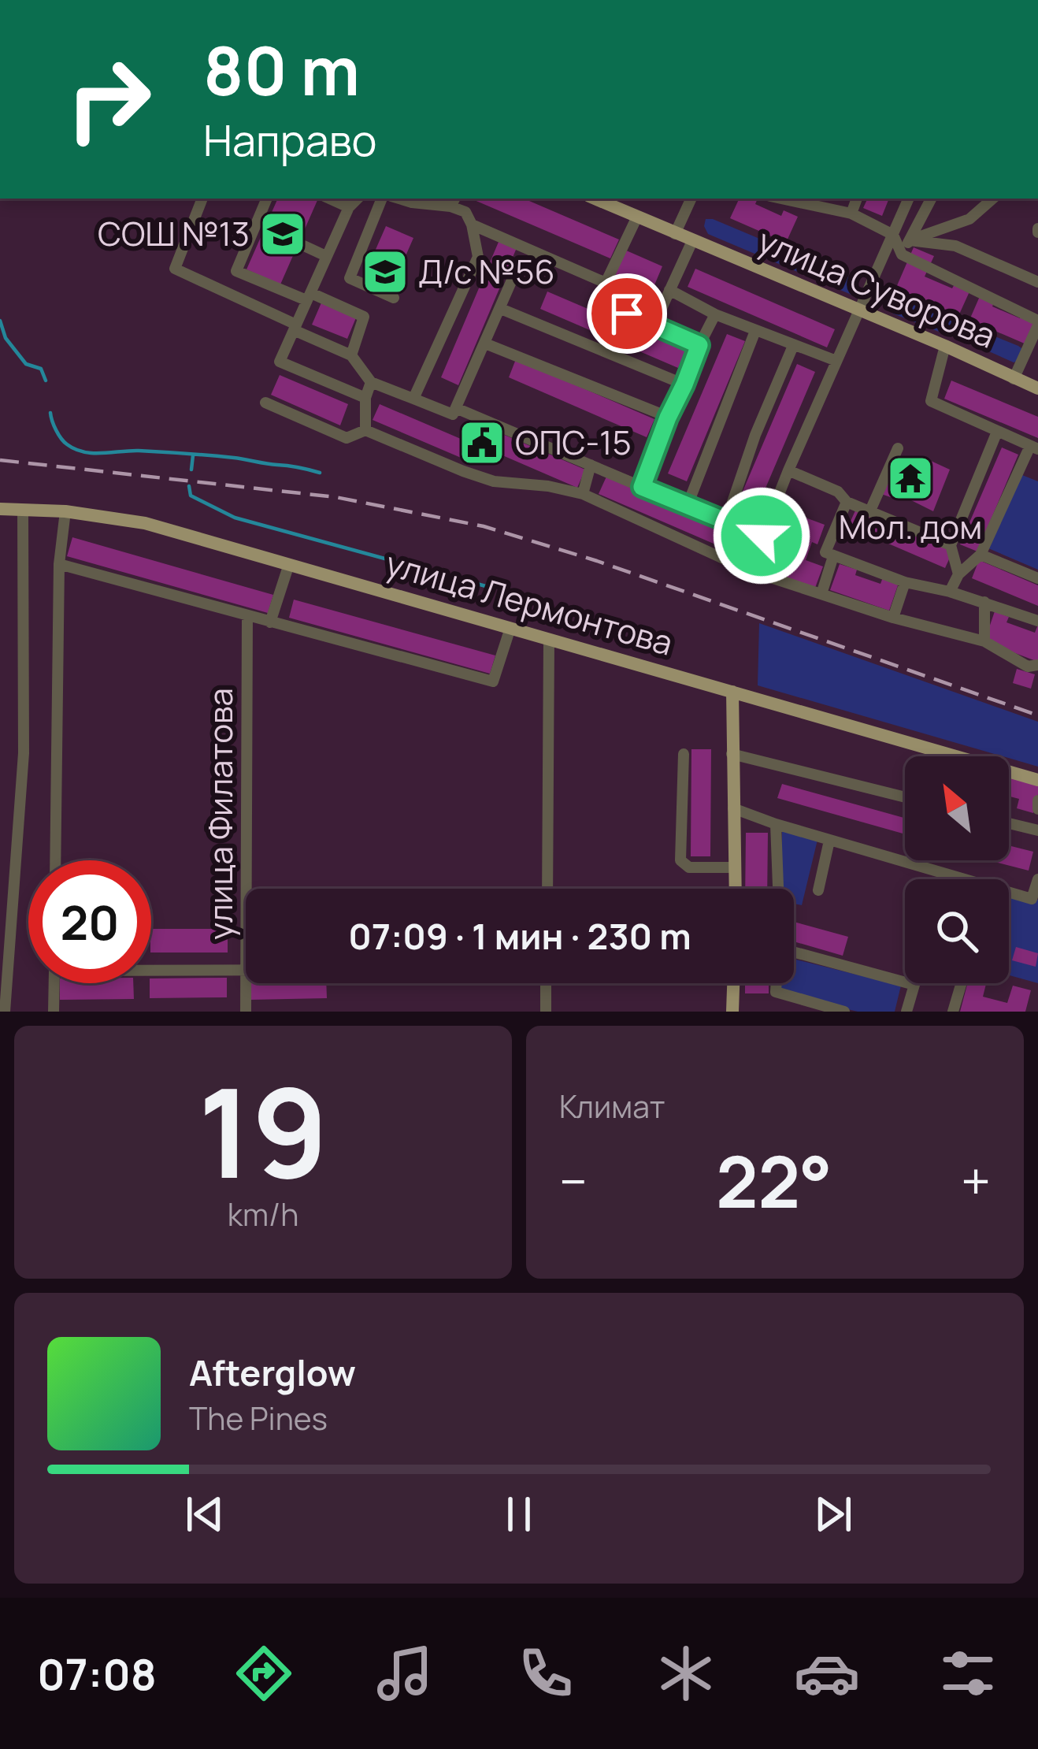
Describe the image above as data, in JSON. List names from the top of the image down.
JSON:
{
  "streets": {
    "main road": ["улица Суворова", "улица Лермонтова"],
    "street": ["улица Филатова"]
  },
  "places": {
    "school or university": ["СОШ №13", "Д/с №56"],
    "public building": ["ОПС-15"],
    "temple": ["Мол. дом"]
  },
  "north": "top left",
  "page": {
    "turn": ["80 m", "Направо"],
    "limit": "20",
    "trip": "07:09 · 1 мин · 230 m",
    "tile": [
      ["19", "km/h"],
      "Климат"
    ],
    "heat": ["−", "22°", "+"],
    "song": ["Afterglow", "The Pines"],
    "tabs": "07:08"
  }
}
